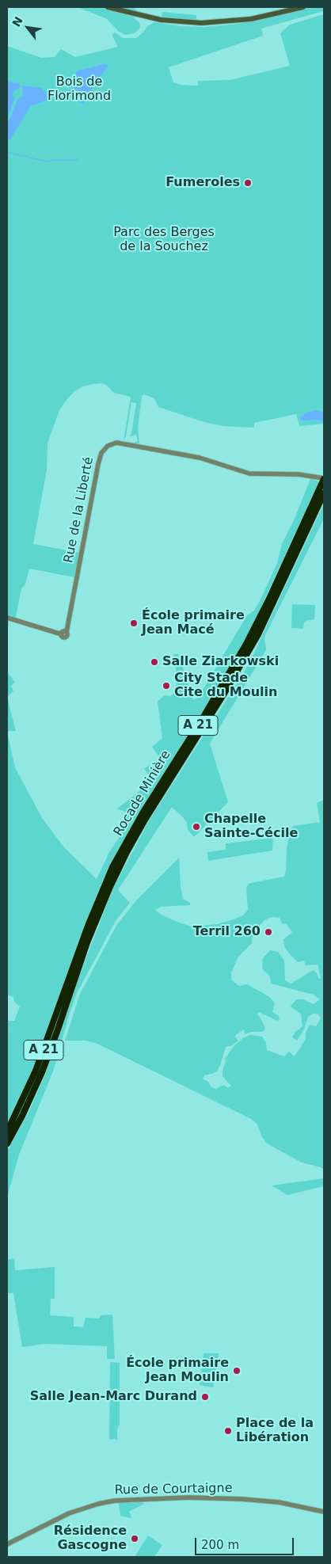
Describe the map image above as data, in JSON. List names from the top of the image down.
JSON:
{
  "streets": {
    "highway": ["A 21", "Rocade Minière"],
    "street": ["Rue de la Liberté", "Rue de Courtaigne"]
  },
  "crossings": [
    ["Rue de la Liberté", "Rocade Minière"]
  ],
  "parks": ["Bois de Florimond", "Parc des Berges de la Souchez"],
  "places": [
    "Fumeroles",
    "École primaire Jean Macé",
    "Salle Ziarkowski",
    "City Stade Cite du Moulin",
    "Chapelle Sainte-Cécile",
    "Terril 260",
    "École primaire Jean Moulin",
    "Salle Jean-Marc Durand",
    "Place de la Libération",
    "Résidence Gascogne"
  ],
  "scale_bar": "200 m",
  "north": "top left"
}
